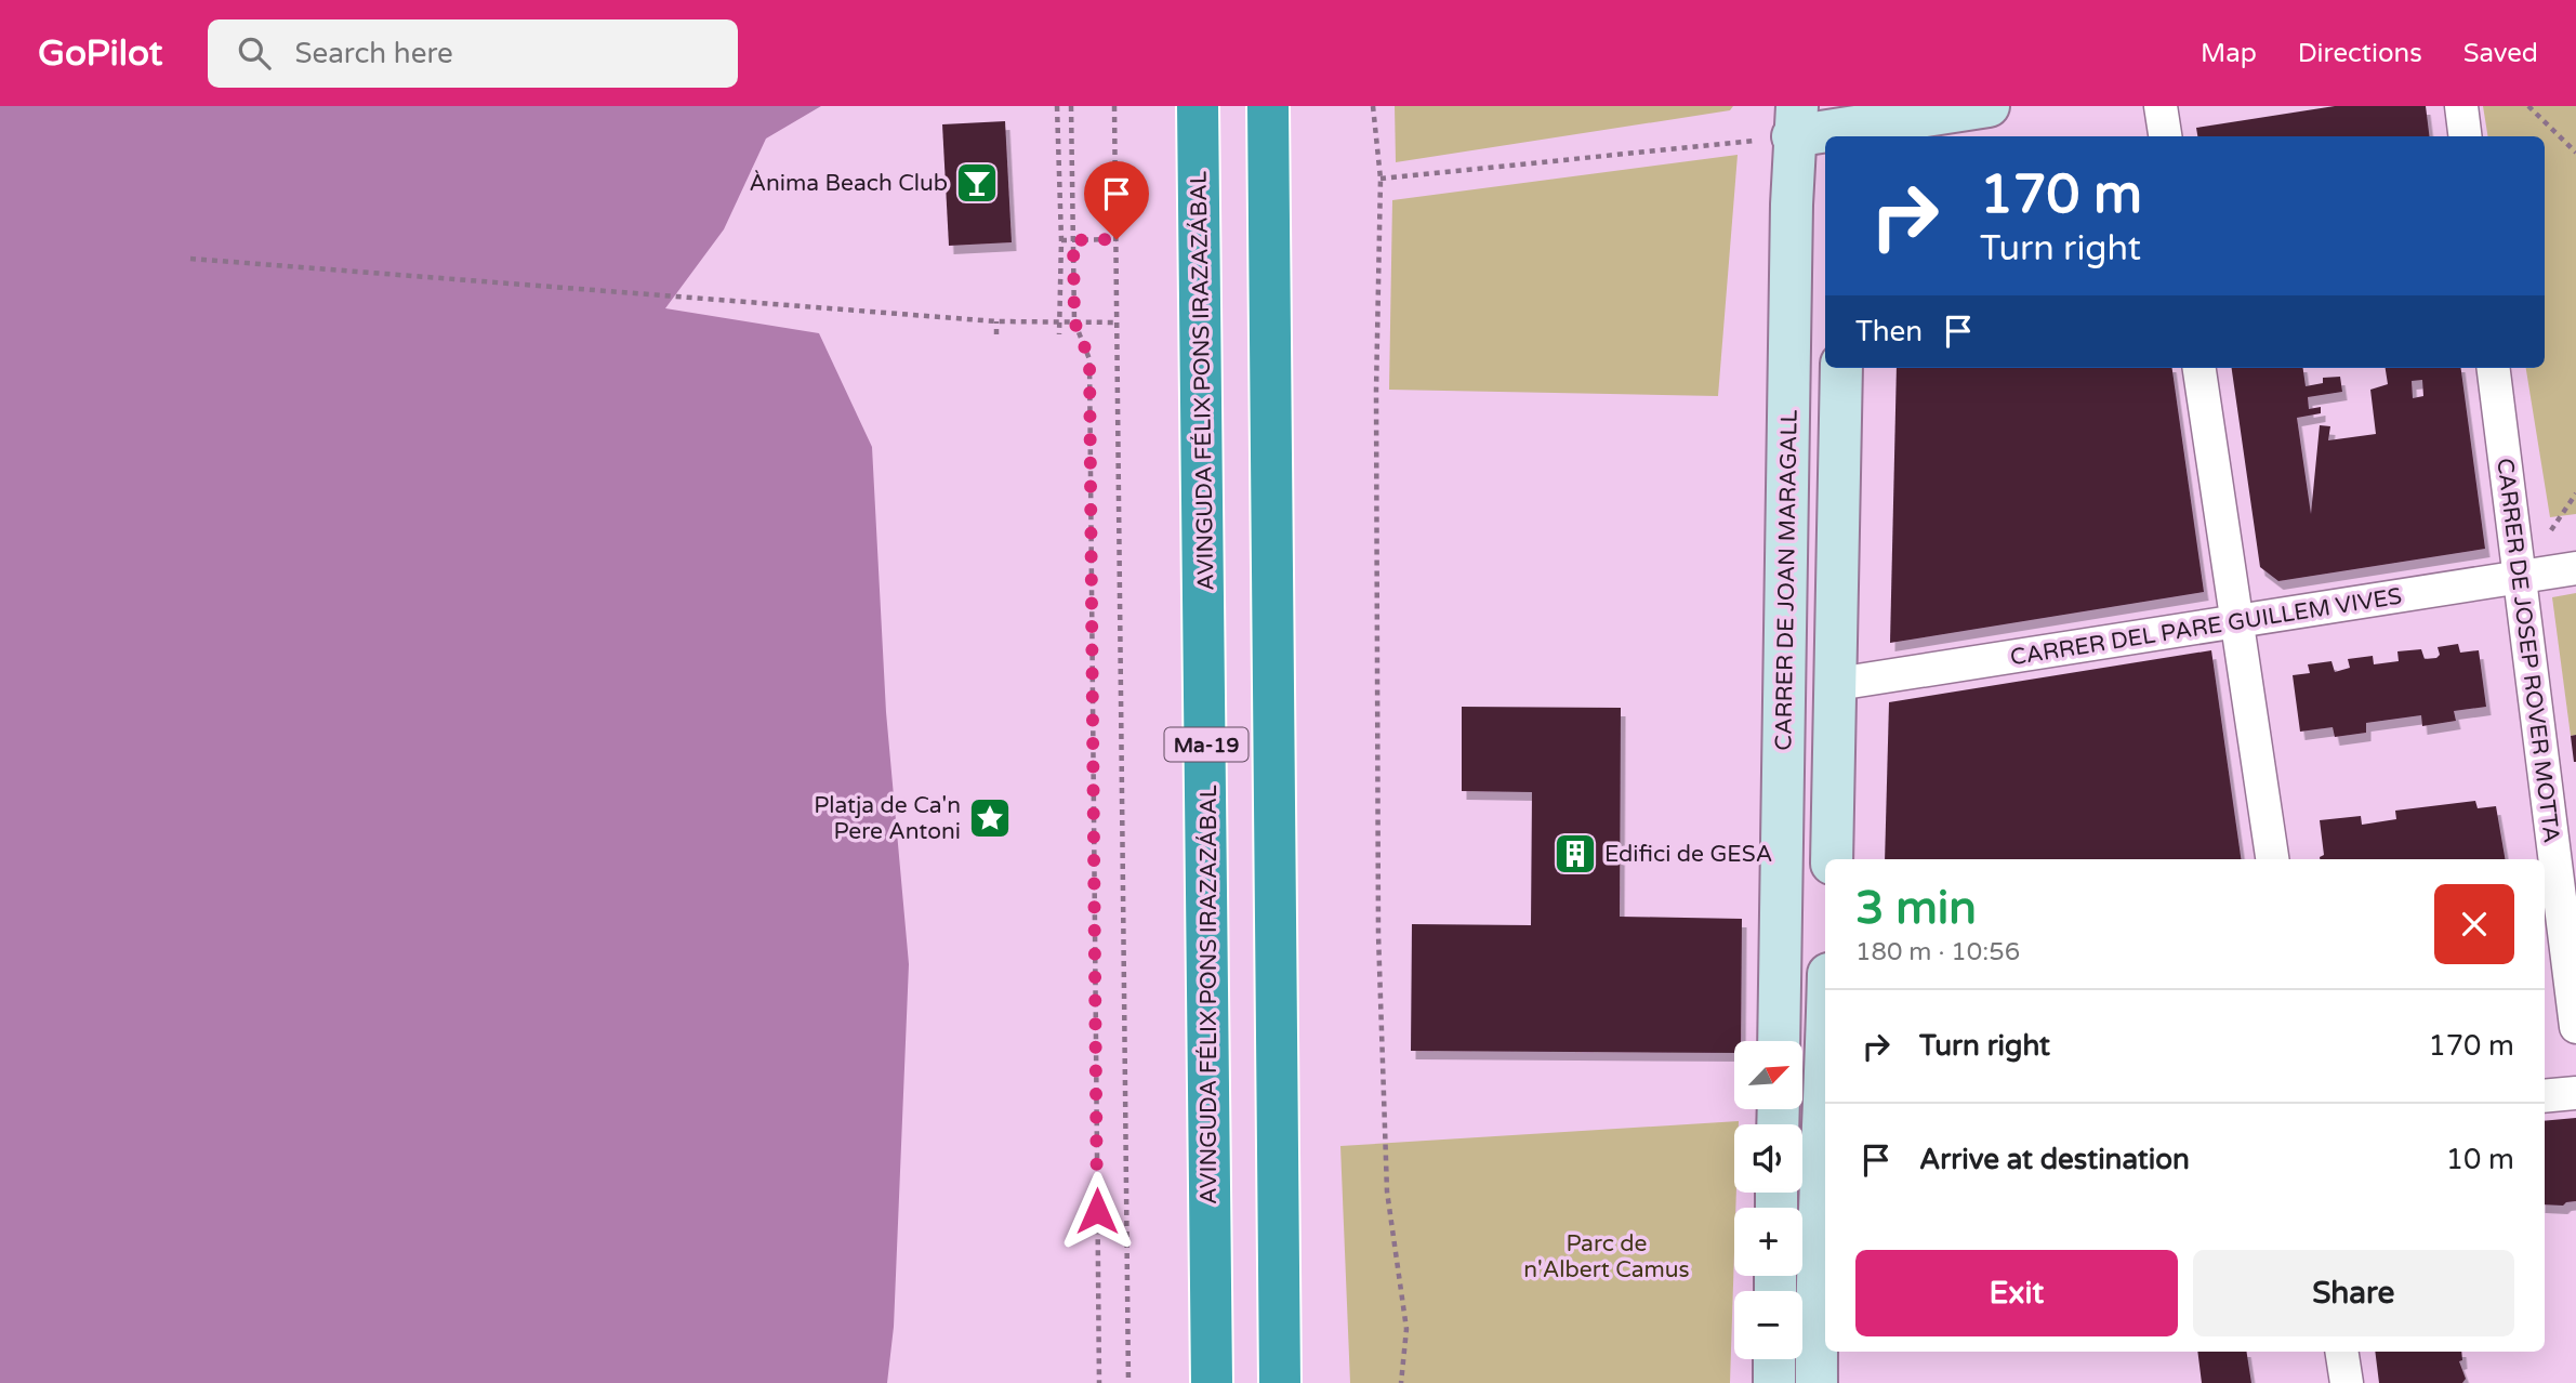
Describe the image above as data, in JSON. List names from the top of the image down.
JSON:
{
  "streets": {
    "highway": ["AVINGUDA FÉLIX PONS IRAZAZÁBAL", "Ma-19"],
    "street": ["CARRER DE JOAN MARAGALL", "CARRER DEL PARE GUILLEM VIVES", "CARRER DE JOSEP ROVER MOTTA"]
  },
  "crossings": [
    ["CARRER DEL PARE GUILLEM VIVES", "CARRER DE JOSEP ROVER MOTTA"]
  ],
  "parks": ["Parc de n'Albert Camus"],
  "places": {
    "bar": ["Ànima Beach Club"],
    "place": ["Platja de Ca'n Pere Antoni"],
    "building": ["Edifici de GESA"]
  },
  "north": "top right",
  "page": {
    "header": "GoPilot",
    "search": "Search here",
    "nav": ["Map", "Directions", "Saved"],
    "turn": ["170 m", "Turn right"],
    "then": "Then",
    "heading": ["3 min", "180 m · 10:56"],
    "list": [
      {
        "name": "Turn right",
        "value": "170 m"
      },
      {
        "name": "Arrive at destination",
        "value": "10 m"
      }
    ],
    "map_buttons": ["+", "−"],
    "buttons": ["Exit", "Share"]
  }
}
